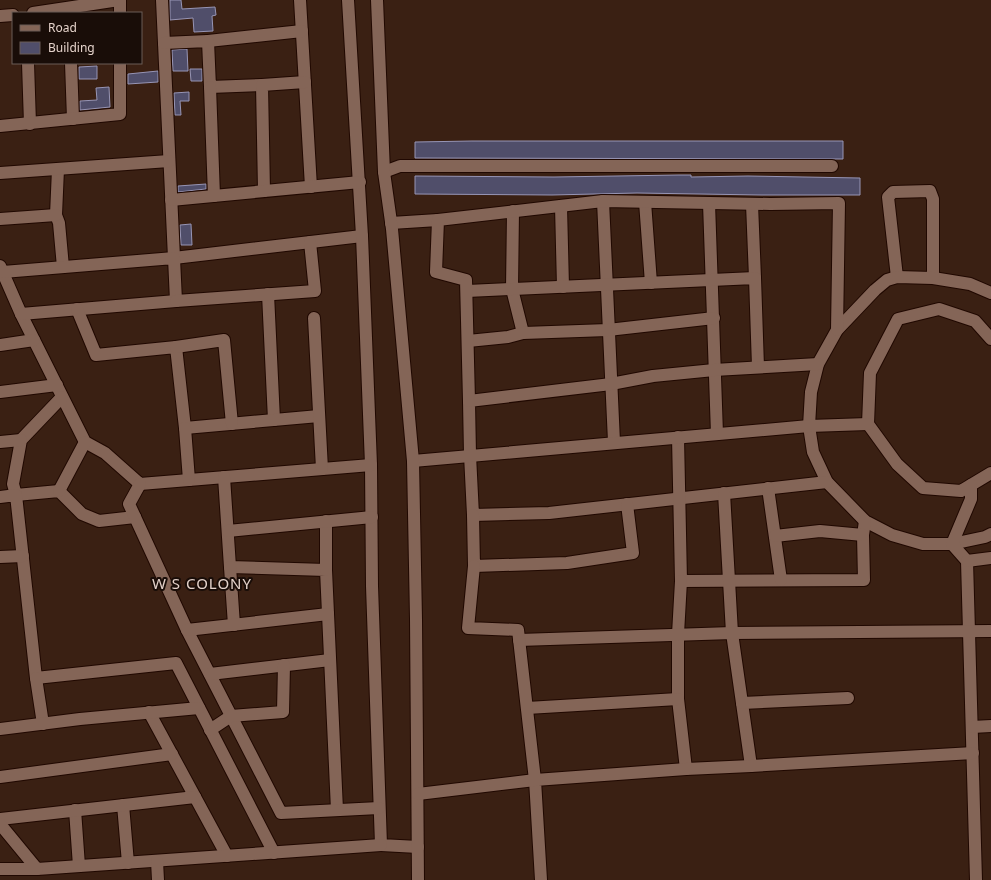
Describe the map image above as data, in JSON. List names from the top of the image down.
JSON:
{
  "districts": ["W S COLONY"],
  "legend": ["Road", "Building"]
}
